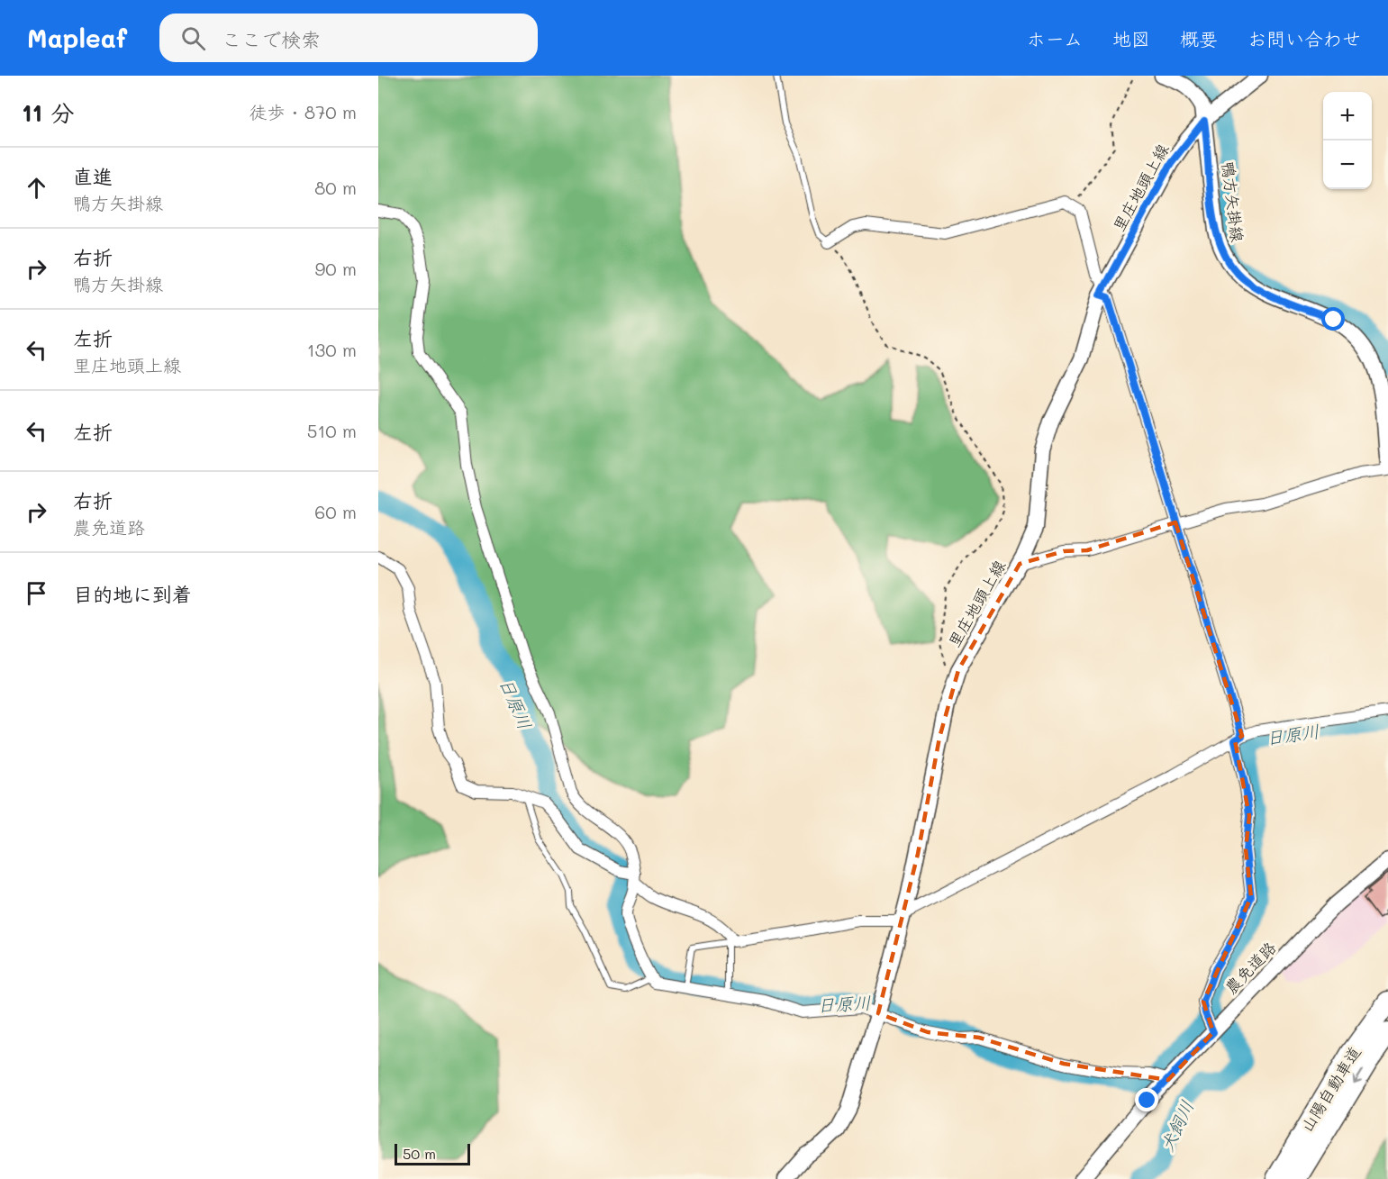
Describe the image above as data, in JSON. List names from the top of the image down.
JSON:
{
  "streets": {
    "highway": ["山陽自動車道"],
    "main road": ["里庄地頭上線", "鴨方矢掛線", "農免道路"]
  },
  "crossings": [
    ["里庄地頭上線", "鴨方矢掛線"]
  ],
  "water": ["日原川", "犬飼川"],
  "scale_bar": "50 m",
  "page": {
    "header": "Mapleaf",
    "search": "ここで検索",
    "nav": [
      "ホーム",
      "地図",
      "概要",
      "お問い合わせ"
    ],
    "heading": ["11 分", "徒歩 · 870 m"],
    "map_buttons": ["+", "−"],
    "list": [
      ["直進", "鴨方矢掛線", "80 m"],
      ["右折", "鴨方矢掛線", "90 m"],
      ["左折", "里庄地頭上線", "130 m"],
      ["左折", "510 m"],
      ["右折", "農免道路", "60 m"],
      "目的地に到着"
    ],
    "scale": "50 m"
  }
}
